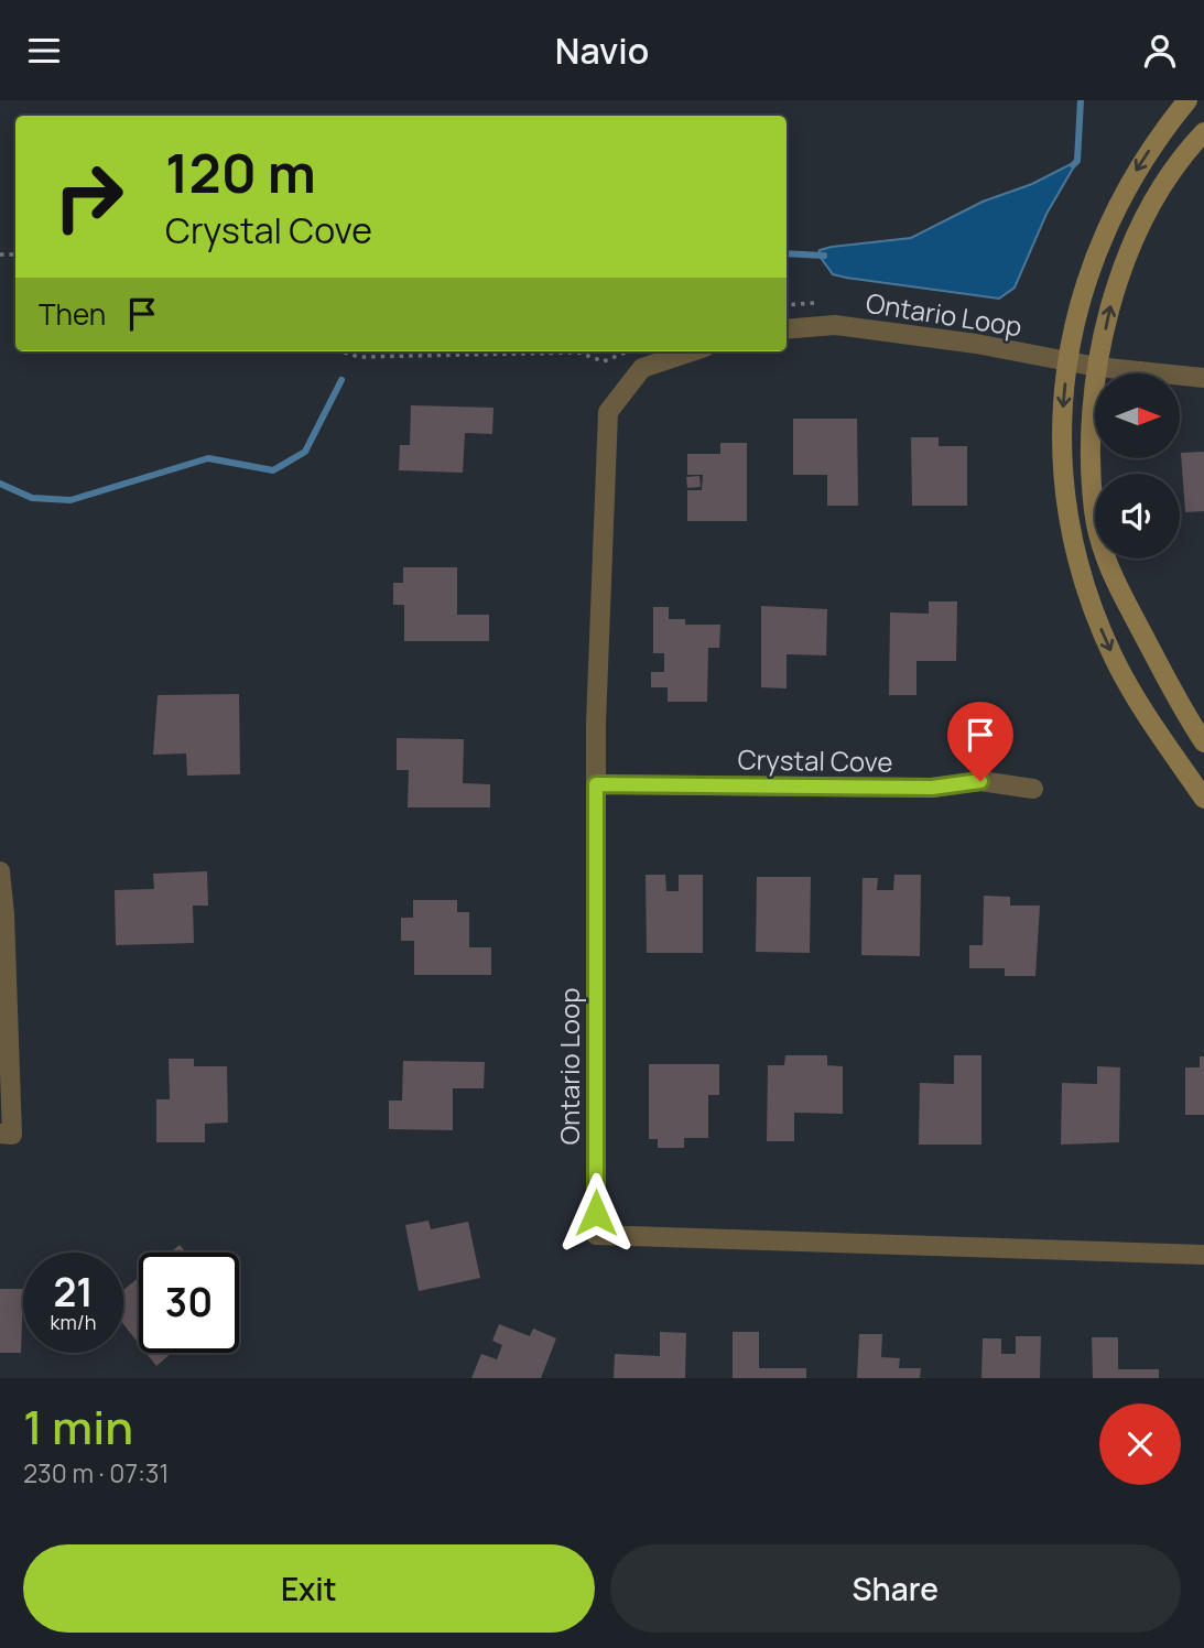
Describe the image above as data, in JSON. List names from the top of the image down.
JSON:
{
  "streets": {
    "street": ["Ontario Loop", "Crystal Cove"]
  },
  "crossings": [
    ["Ontario Loop", "Crystal Cove"]
  ],
  "north": "right",
  "page": {
    "header": "Navio",
    "turn": ["120 m", "Crystal Cove"],
    "then": "Then",
    "speed": "21 km/h",
    "limit": "30",
    "heading": ["1 min", "230 m · 07:31"],
    "buttons": ["Exit", "Share"]
  }
}
